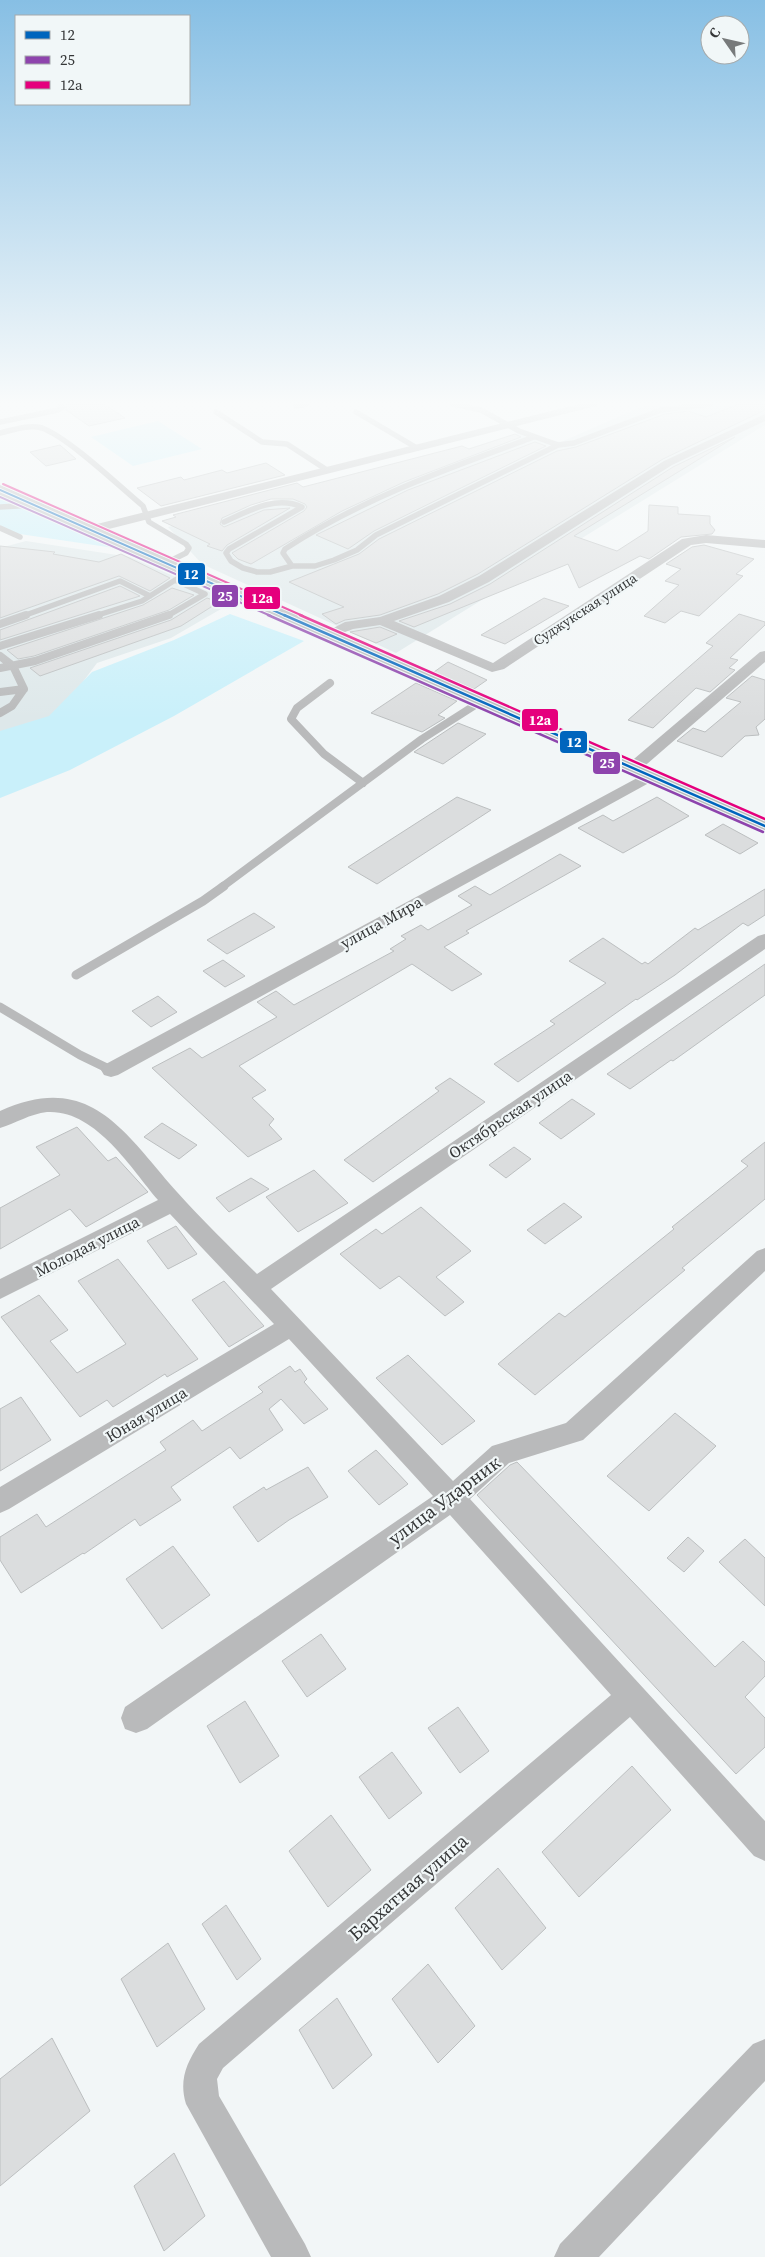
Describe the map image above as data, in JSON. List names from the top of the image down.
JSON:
{
  "streets": {
    "street": [
      "Суджукская улица",
      "улица Мира",
      "Октябрьская улица",
      "Молодая улица",
      "Юная улица",
      "улица Ударник",
      "Бархатная улица"
    ]
  },
  "lines": ["transit line 12", "transit line 25", "transit line 12а"],
  "legend": ["12", "25", "12а"],
  "north": "top left"
}
